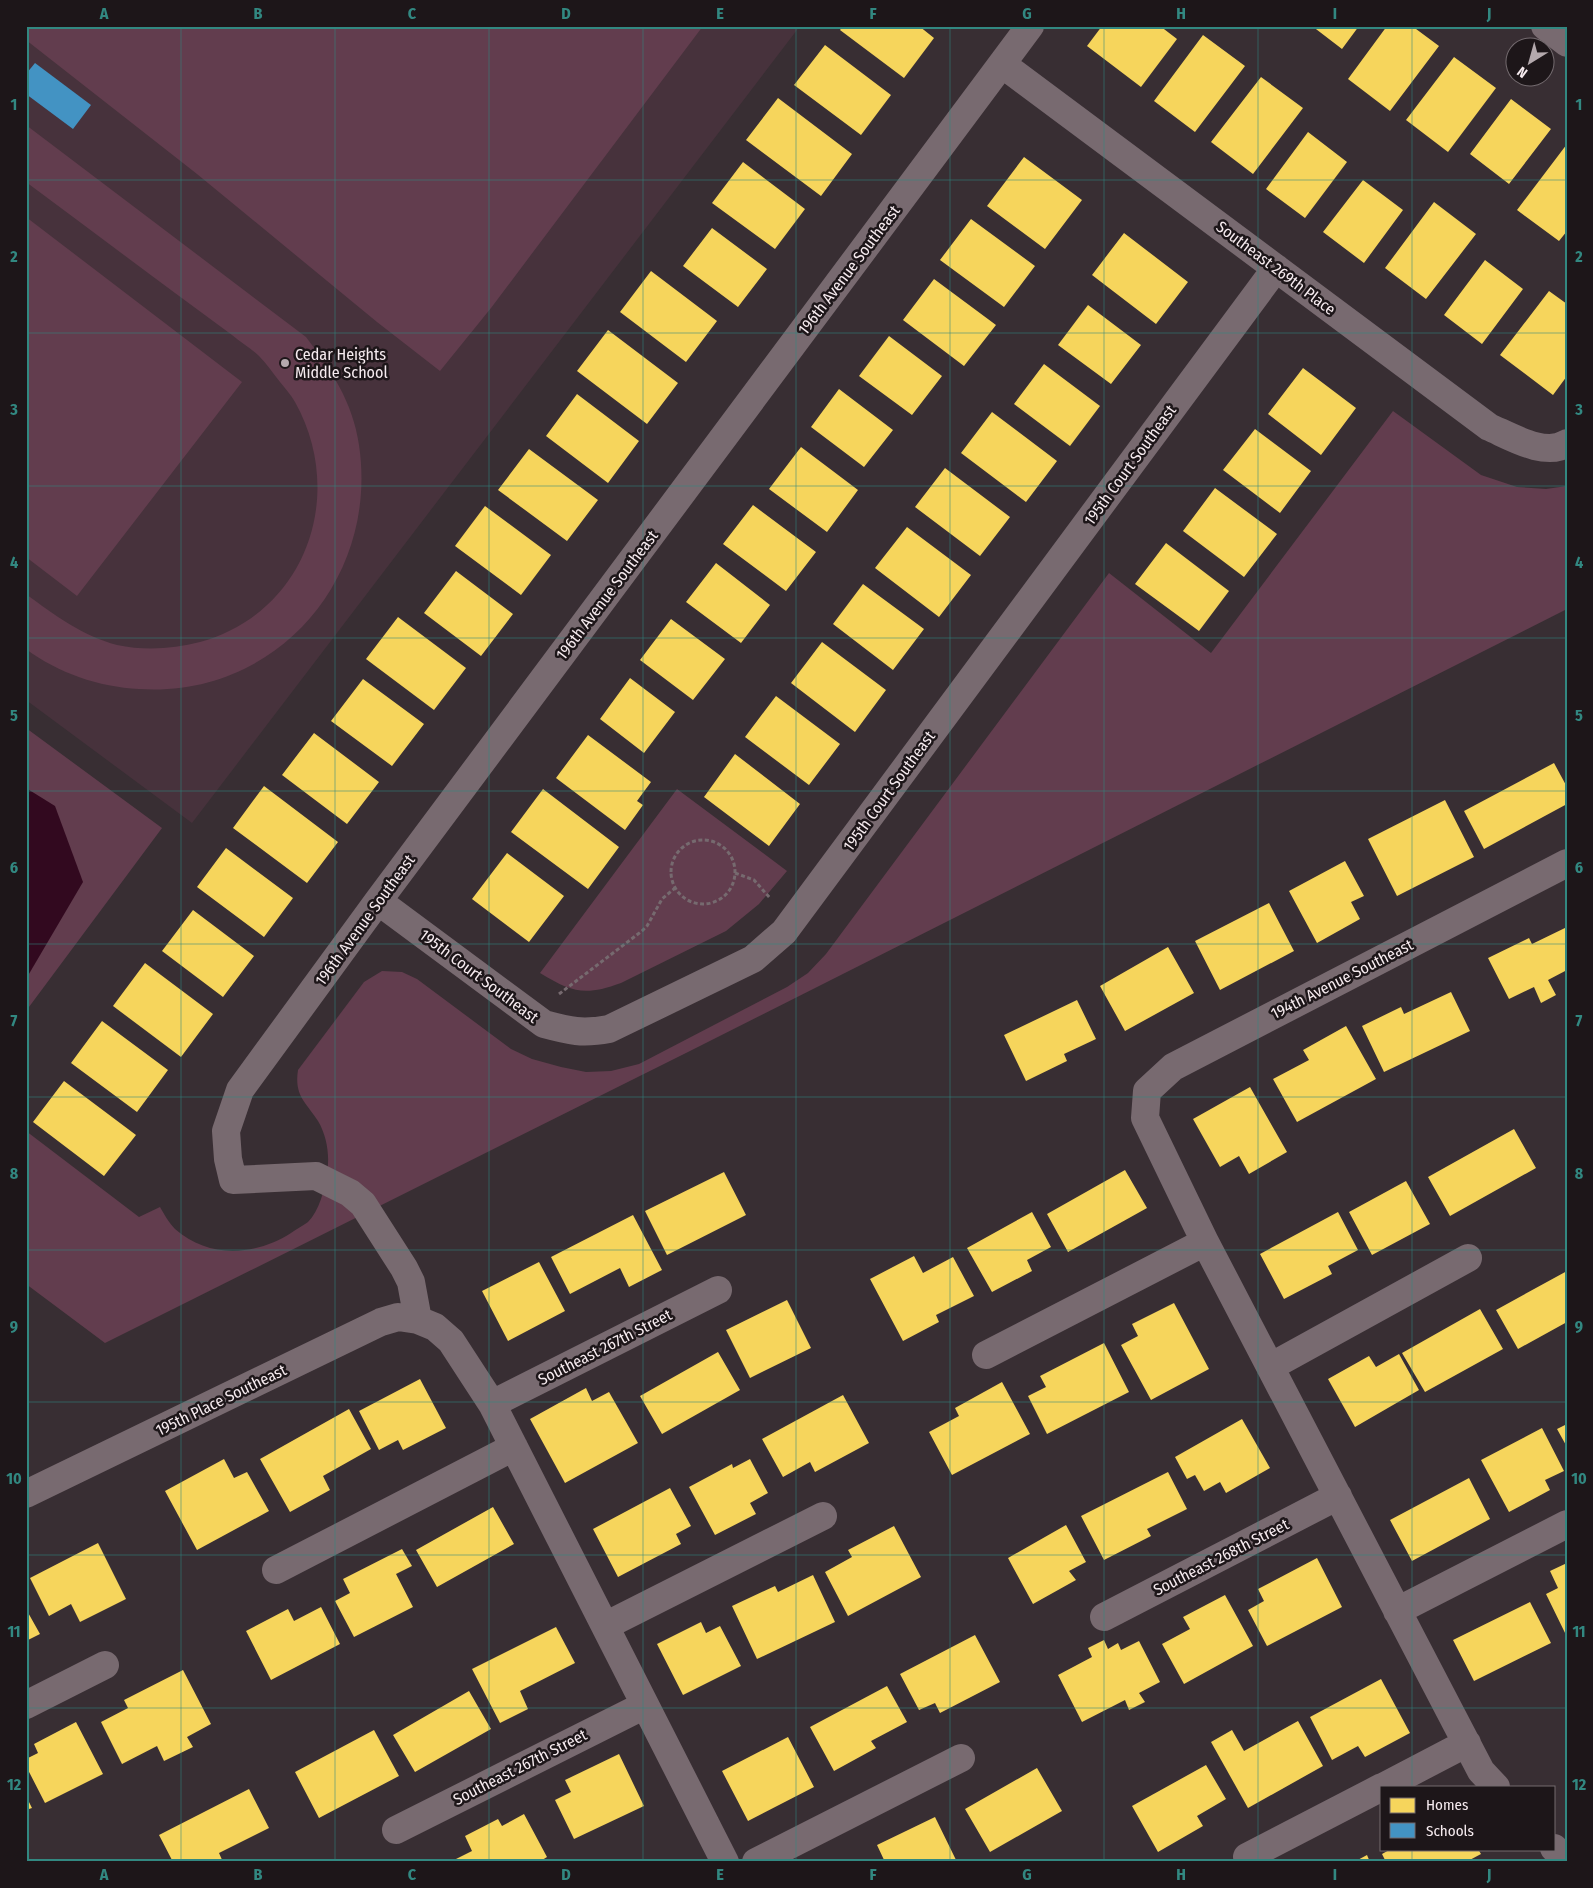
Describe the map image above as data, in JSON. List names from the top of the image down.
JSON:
{
  "streets": {
    "street": [
      "Southeast 269th Place",
      "196th Avenue Southeast",
      "195th Court Southeast",
      "194th Avenue Southeast",
      "Southeast 267th Street",
      "195th Place Southeast",
      "Southeast 268th Street"
    ]
  },
  "crossings": [
    ["Southeast 269th Place", "196th Avenue Southeast"],
    ["Southeast 269th Place", "195th Court Southeast"],
    ["196th Avenue Southeast", "195th Court Southeast"],
    ["196th Avenue Southeast", "195th Place Southeast"]
  ],
  "places": ["Cedar Heights Middle School"],
  "legend": ["Homes", "Schools"],
  "north": "bottom left",
  "grid": {
    "columns": [
      "A",
      "B",
      "C",
      "D",
      "E",
      "F",
      "G",
      "H",
      "I",
      "J"
    ],
    "rows": [
      "1",
      "2",
      "3",
      "4",
      "5",
      "6",
      "7",
      "8",
      "9",
      "10",
      "11",
      "12"
    ]
  }
}
